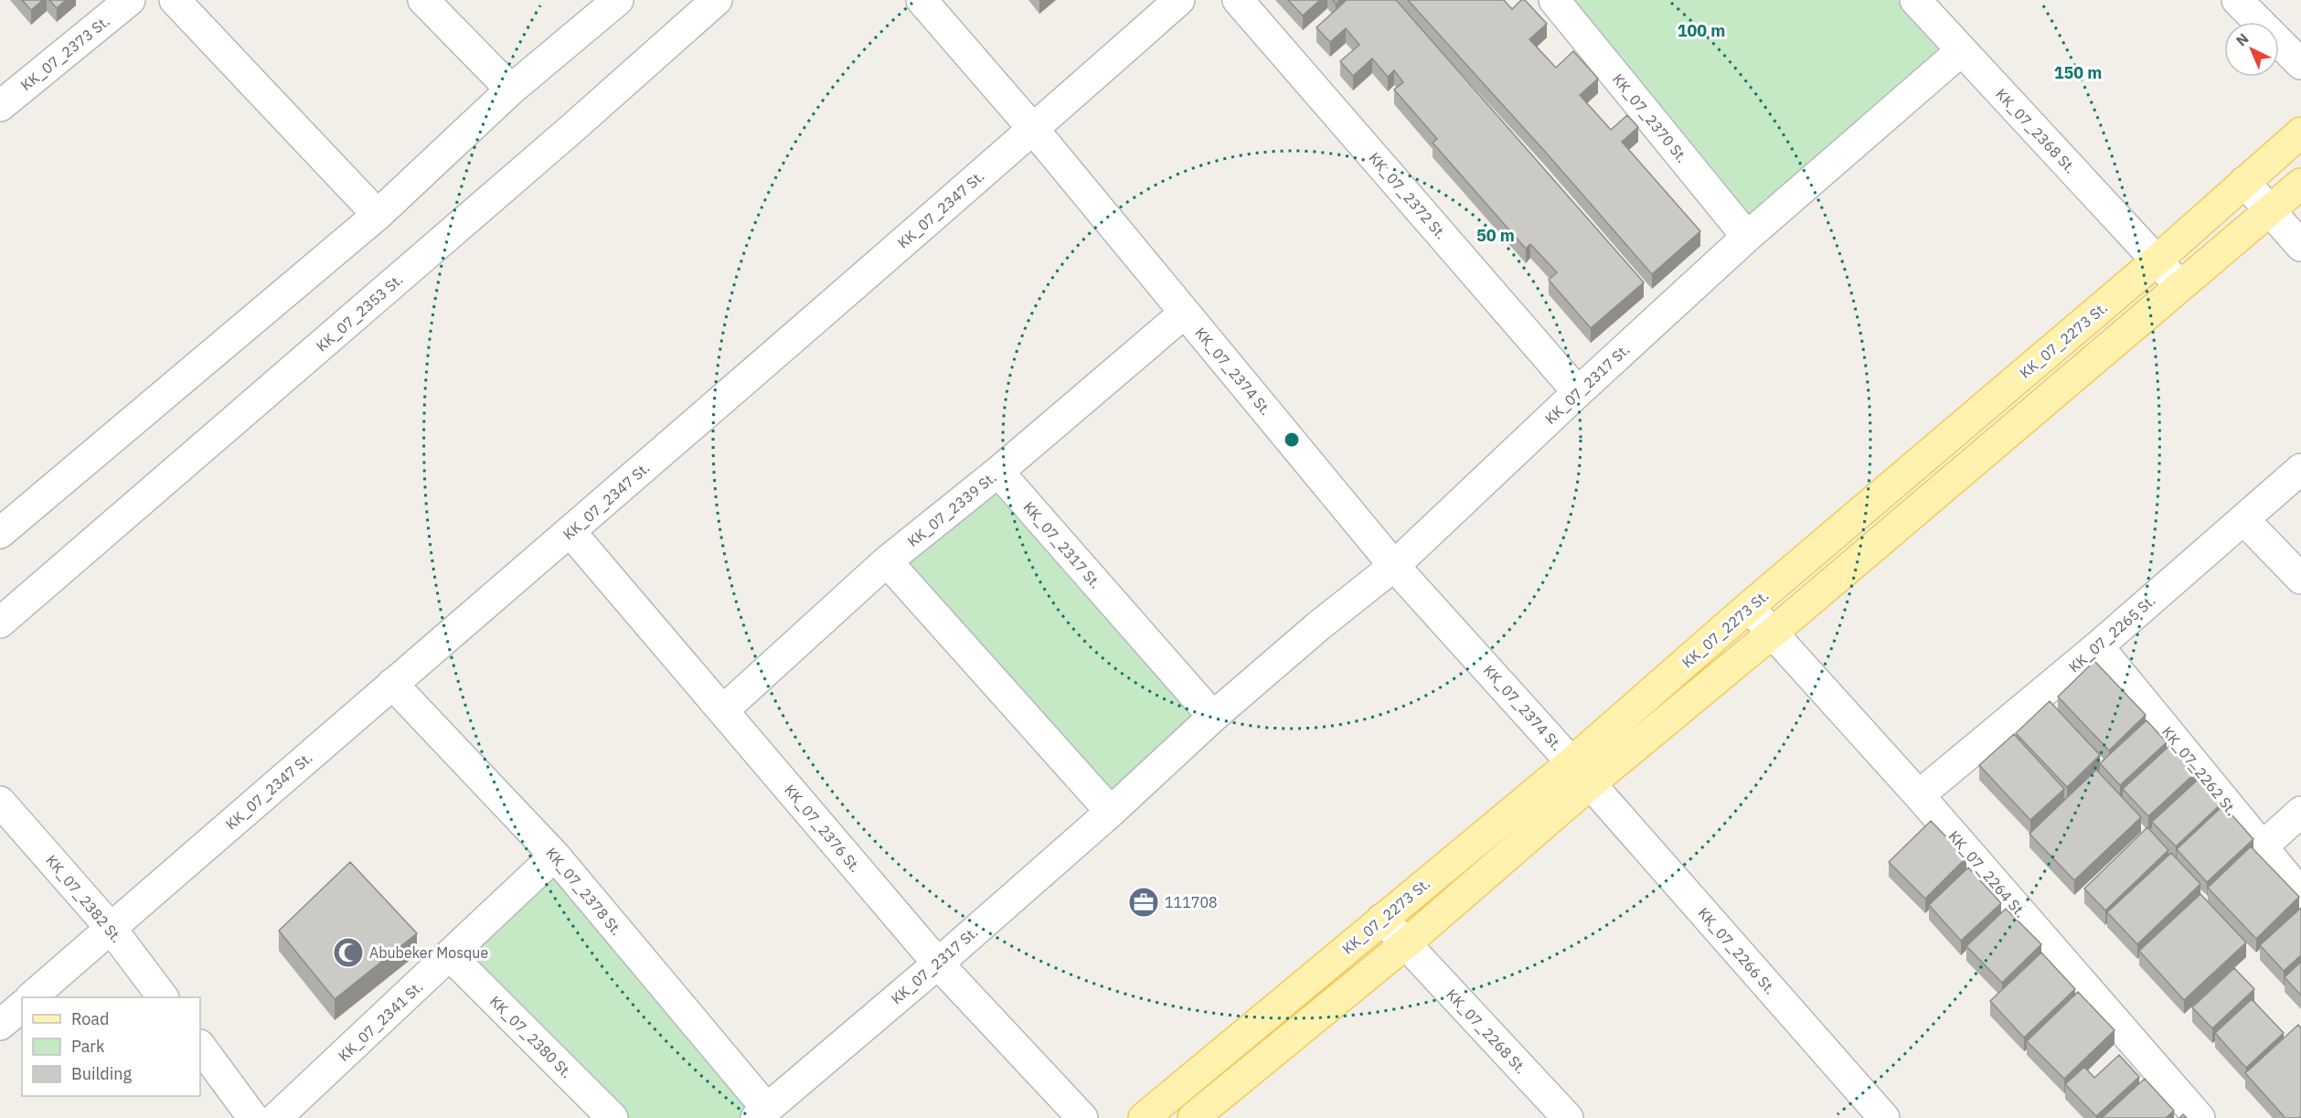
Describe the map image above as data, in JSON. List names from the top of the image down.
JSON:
{
  "streets": {
    "main road": ["KK_07_2273 St."],
    "street": [
      "KK_07_2373 St.",
      "KK_07_2370 St.",
      "KK_07_2368 St.",
      "KK_07_2372 St.",
      "KK_07_2347 St.",
      "KK_07_2353 St.",
      "KK_07_2374 St.",
      "KK_07_2317 St.",
      "KK_07_2339 St.",
      "KK_07_2265 St.",
      "KK_07_2262 St.",
      "KK_07_2376 St.",
      "KK_07_2264 St.",
      "KK_07_2378 St.",
      "KK_07_2382 St.",
      "KK_07_2266 St.",
      "KK_07_2341 St.",
      "KK_07_2268 St.",
      "KK_07_2380 St."
    ]
  },
  "crossings": [
    ["KK_07_2370 St.", "KK_07_2317 St."],
    ["KK_07_2368 St.", "KK_07_2273 St."],
    ["KK_07_2368 St.", "KK_07_2317 St."],
    ["KK_07_2372 St.", "KK_07_2317 St."],
    ["KK_07_2347 St.", "KK_07_2374 St."],
    ["KK_07_2347 St.", "KK_07_2376 St."],
    ["KK_07_2347 St.", "KK_07_2378 St."],
    ["KK_07_2347 St.", "KK_07_2382 St."],
    ["KK_07_2273 St.", "KK_07_2374 St."],
    ["KK_07_2273 St.", "KK_07_2264 St."],
    ["KK_07_2273 St.", "KK_07_2266 St."],
    ["KK_07_2273 St.", "KK_07_2268 St."],
    ["KK_07_2374 St.", "KK_07_2317 St."],
    ["KK_07_2374 St.", "KK_07_2339 St."],
    ["KK_07_2374 St.", "KK_07_2266 St."],
    ["KK_07_2317 St.", "KK_07_2339 St."],
    ["KK_07_2317 St.", "KK_07_2376 St."],
    ["KK_07_2317 St.", "KK_07_2378 St."],
    ["KK_07_2339 St.", "KK_07_2376 St."],
    ["KK_07_2265 St.", "KK_07_2262 St."],
    ["KK_07_2265 St.", "KK_07_2264 St."],
    ["KK_07_2378 St.", "KK_07_2341 St."],
    ["KK_07_2341 St.", "KK_07_2380 St."]
  ],
  "places": {
    "office": ["111708"],
    "mosque": ["Abubeker Mosque"]
  },
  "legend": ["Road", "Park", "Building"],
  "north": "top left",
  "rings": ["100 m", "150 m", "50 m"]
}
